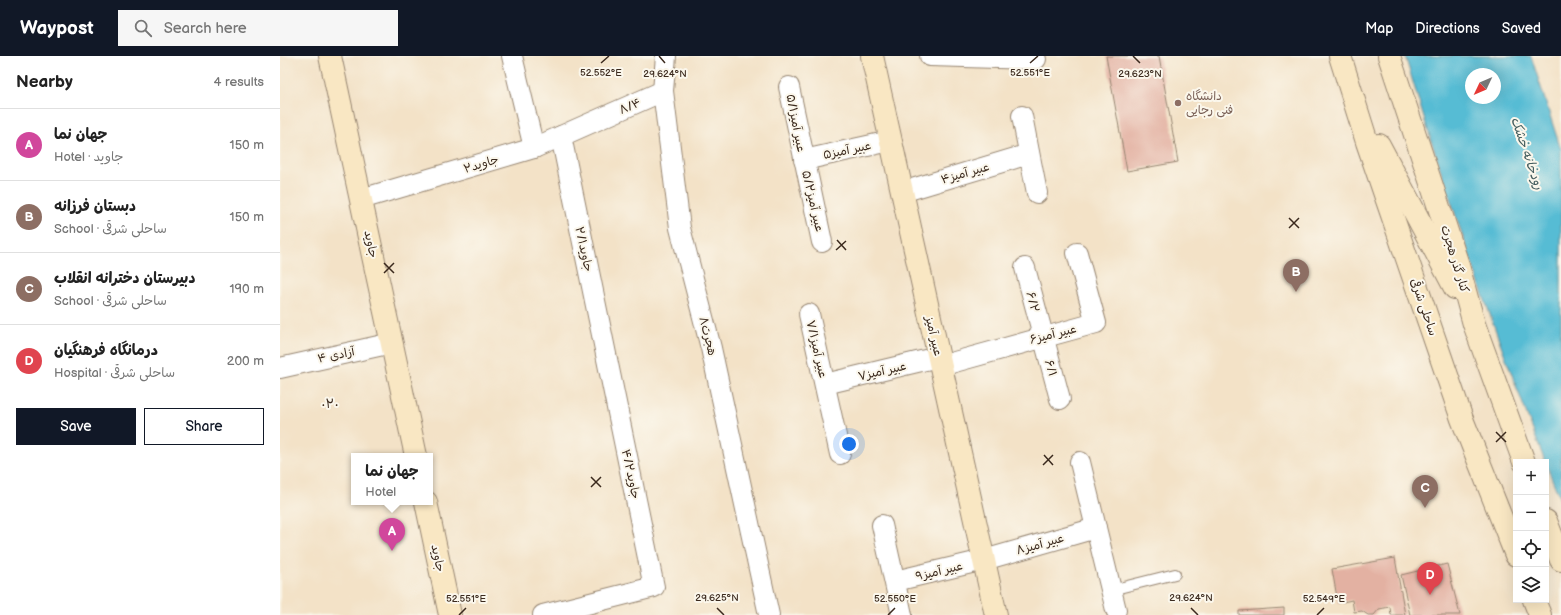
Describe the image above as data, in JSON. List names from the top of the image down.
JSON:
{
  "streets": {
    "main road": [
      "جاوید",
      "کنار گذر هجرت",
      "ساحلی شرقی",
      "عبیر آمیز"
    ],
    "street": [
      "۸/۴",
      "۵/۱عبیر آمیز",
      "۵عبیر آمیز",
      "۲جاوید",
      "۴عبیر آمیز",
      "۵/۲عبیر آمیز",
      "۲/۱جاوید",
      "۶/۲",
      "۶عبیر آمیز",
      "هجرت۸",
      "۷/۱عبیر آمیز",
      "۴ آزادی",
      "۶/۱",
      "۷عبیر آمیز",
      "۴/۲جاوید",
      "۸عبیر آمیز",
      "عبیر آمیز۹"
    ]
  },
  "crossings": [
    ["۸/۴", "۲جاوید"],
    ["۸/۴", "هجرت۸"],
    ["۵/۱عبیر آمیز", "۵عبیر آمیز"],
    ["۵/۱عبیر آمیز", "۵/۲عبیر آمیز"],
    ["۵عبیر آمیز", "۵/۲عبیر آمیز"],
    ["۵عبیر آمیز", "عبیر آمیز"],
    ["۲جاوید", "جاوید"],
    ["۲جاوید", "۲/۱جاوید"],
    ["۴عبیر آمیز", "عبیر آمیز"],
    ["جاوید", "۴ آزادی"],
    ["۲/۱جاوید", "۴/۲جاوید"],
    ["۶/۲", "۶عبیر آمیز"],
    ["۶/۲", "۶/۱"],
    ["۶عبیر آمیز", "عبیر آمیز"],
    ["۶عبیر آمیز", "۶/۱"],
    ["۶عبیر آمیز", "۷عبیر آمیز"],
    ["عبیر آمیز", "۷عبیر آمیز"],
    ["عبیر آمیز", "۸عبیر آمیز"],
    ["عبیر آمیز", "عبیر آمیز۹"],
    ["۷/۱عبیر آمیز", "۷عبیر آمیز"],
    ["۸عبیر آمیز", "عبیر آمیز۹"]
  ],
  "districts": ["۰۲۰"],
  "water": ["رودخانه خشک"],
  "places": ["دانشگاه فنی رجایی"],
  "north": "bottom left",
  "page": {
    "header": "Waypost",
    "search": "Search here",
    "nav": ["Map", "Directions", "Saved"],
    "heading": ["Nearby", "4 results"],
    "list": [
      {
        "mark": "A",
        "name": "جهان نما",
        "note": "Hotel · جاوید",
        "value": "150 m"
      },
      {
        "mark": "B",
        "name": "دبستان فرزانه",
        "note": "School · ساحلی شرقی",
        "value": "150 m"
      },
      {
        "mark": "C",
        "name": "دبیرستان دخترانه انقلاب",
        "note": "School · ساحلی شرقی",
        "value": "190 m"
      },
      {
        "mark": "D",
        "name": "درمانگاه فرهنگیان",
        "note": "Hospital · ساحلی شرقی",
        "value": "200 m"
      }
    ],
    "pins": [
      "B",
      "C",
      "A",
      "D"
    ],
    "buttons": ["Save", "Share"],
    "popup": ["جهان نما", "Hotel"],
    "map_buttons": ["+", "−"]
  },
  "coordinates": [
    "52.552°E",
    "52.551°E",
    "29.624°N",
    "29.623°N",
    "29.625°N",
    "52.550°E",
    "52.549°E"
  ]
}
